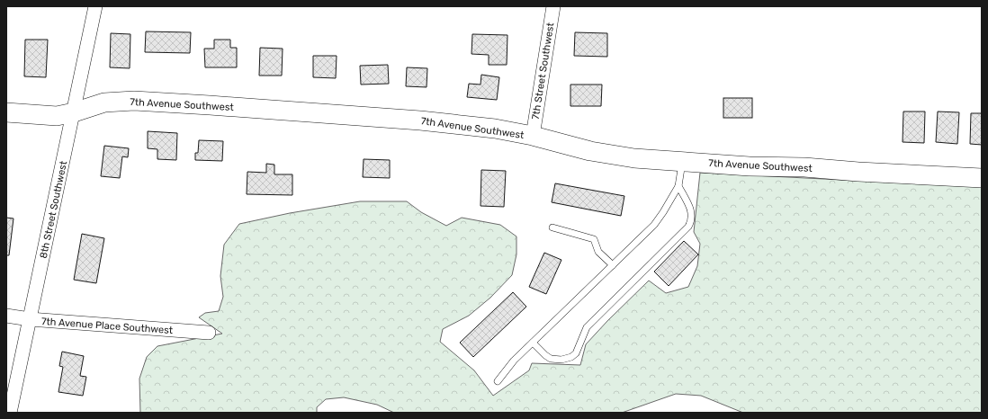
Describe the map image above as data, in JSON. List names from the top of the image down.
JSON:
{
  "streets": {
    "street": [
      "7th Street Southwest",
      "7th Avenue Southwest",
      "8th Street Southwest",
      "7th Avenue Place Southwest"
    ]
  },
  "crossings": [
    ["7th Street Southwest", "7th Avenue Southwest"],
    ["7th Avenue Southwest", "8th Street Southwest"],
    ["8th Street Southwest", "7th Avenue Place Southwest"]
  ]
}
